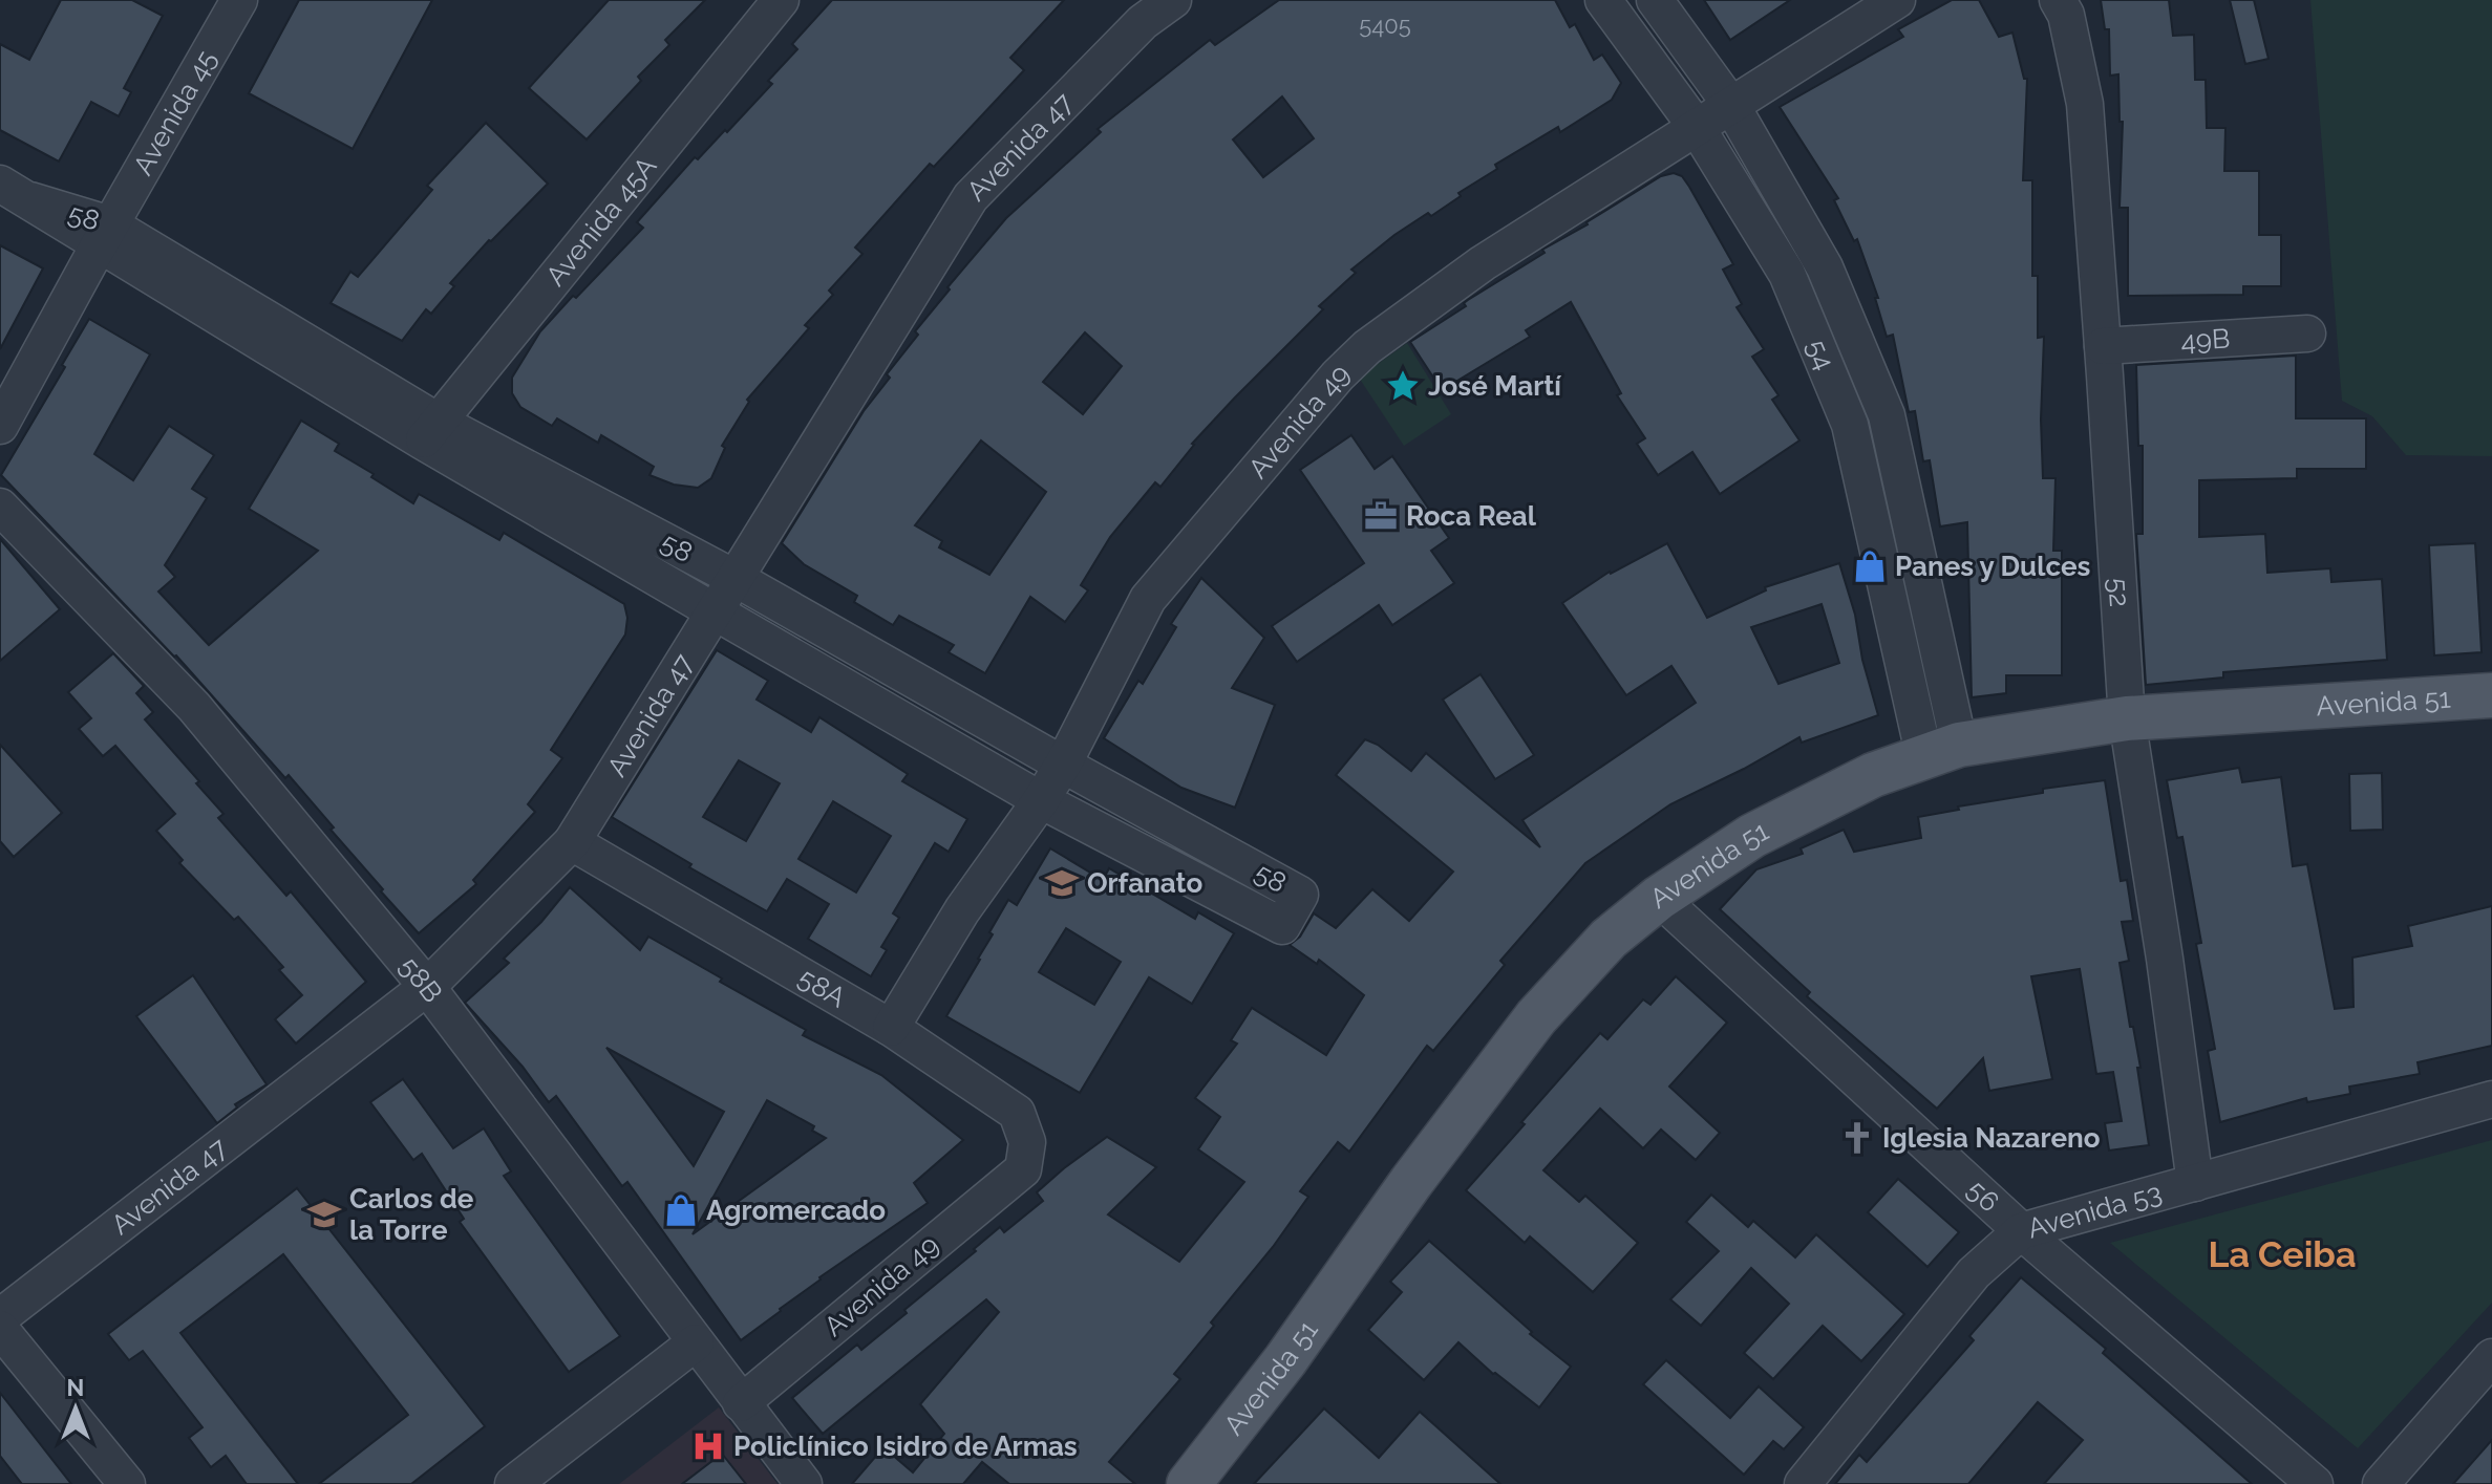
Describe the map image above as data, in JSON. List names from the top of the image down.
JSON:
{
  "streets": {
    "main road": ["Avenida 51"],
    "street": [
      "Avenida 45",
      "Avenida 47",
      "58",
      "Avenida 45A",
      "49B",
      "54",
      "Avenida 49",
      "52",
      "58B",
      "58A",
      "56",
      "Avenida 53"
    ]
  },
  "crossings": [
    ["Avenida 45", "58"],
    ["Avenida 47", "58"],
    ["Avenida 47", "58B"],
    ["Avenida 47", "58A"],
    ["58", "Avenida 45A"],
    ["58", "Avenida 49"],
    ["49B", "52"],
    ["54", "Avenida 49"],
    ["54", "Avenida 51"],
    ["Avenida 49", "58B"],
    ["Avenida 49", "58A"],
    ["52", "Avenida 51"],
    ["52", "Avenida 53"],
    ["Avenida 51", "56"],
    ["56", "Avenida 53"]
  ],
  "districts": ["La Ceiba"],
  "places": {
    "place": ["José Martí"],
    "office": ["Roca Real"],
    "shop": ["Panes y Dulces", "Agromercado"],
    "school or university": ["Orfanato", "Carlos de la Torre"],
    "church": ["Iglesia Nazareno"],
    "hospital": ["Policlínico Isidro de Armas"]
  },
  "house_numbers": ["5405"],
  "north": "top"
}
